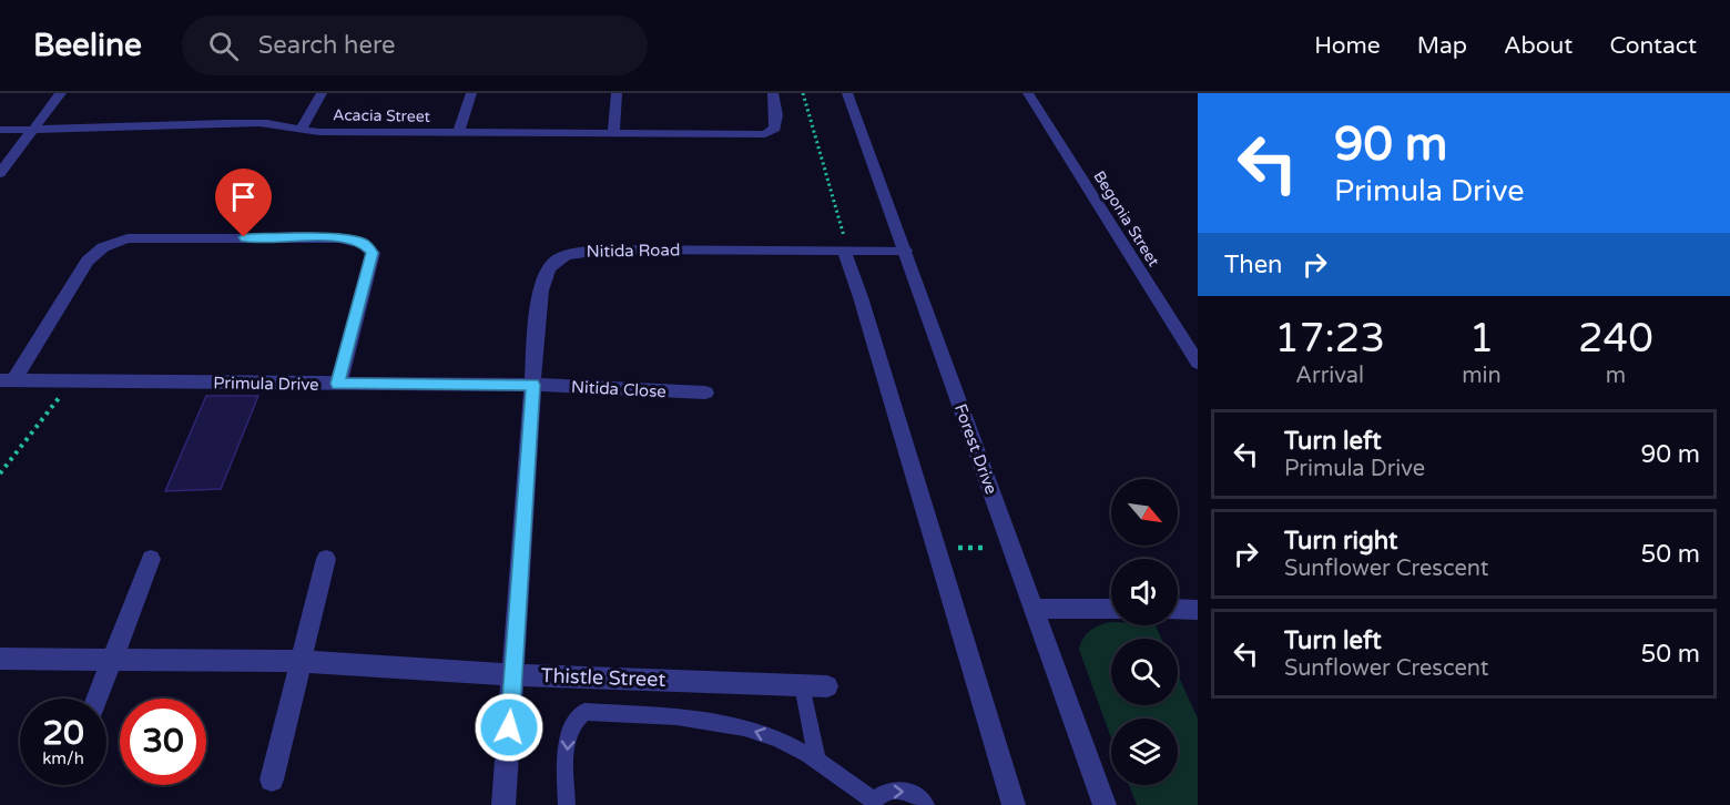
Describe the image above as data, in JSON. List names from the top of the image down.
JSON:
{
  "streets": {
    "street": [
      "Acacia Street",
      "Begonia Street",
      "Nitida Road",
      "Primula Drive",
      "Nitida Close",
      "Forest Drive",
      "Thistle Street"
    ]
  },
  "crossings": [
    ["Nitida Road", "Primula Drive"],
    ["Nitida Road", "Nitida Close"],
    ["Nitida Road", "Forest Drive"],
    ["Nitida Road", "Thistle Street"],
    ["Primula Drive", "Nitida Close"]
  ],
  "north": "bottom right",
  "page": {
    "header": "Beeline",
    "search": "Search here",
    "nav": [
      "Home",
      "Map",
      "About",
      "Contact"
    ],
    "turn": ["90 m", "Primula Drive"],
    "then": "Then",
    "eta": [
      "17:23",
      "Arrival",
      "1",
      "min",
      "240",
      "m"
    ],
    "list": [
      {
        "name": "Turn left",
        "note": "Primula Drive",
        "value": "90 m"
      },
      {
        "name": "Turn right",
        "note": "Sunflower Crescent",
        "value": "50 m"
      },
      {
        "name": "Turn left",
        "note": "Sunflower Crescent",
        "value": "50 m"
      }
    ],
    "speed": "20 km/h",
    "limit": "30"
  }
}
